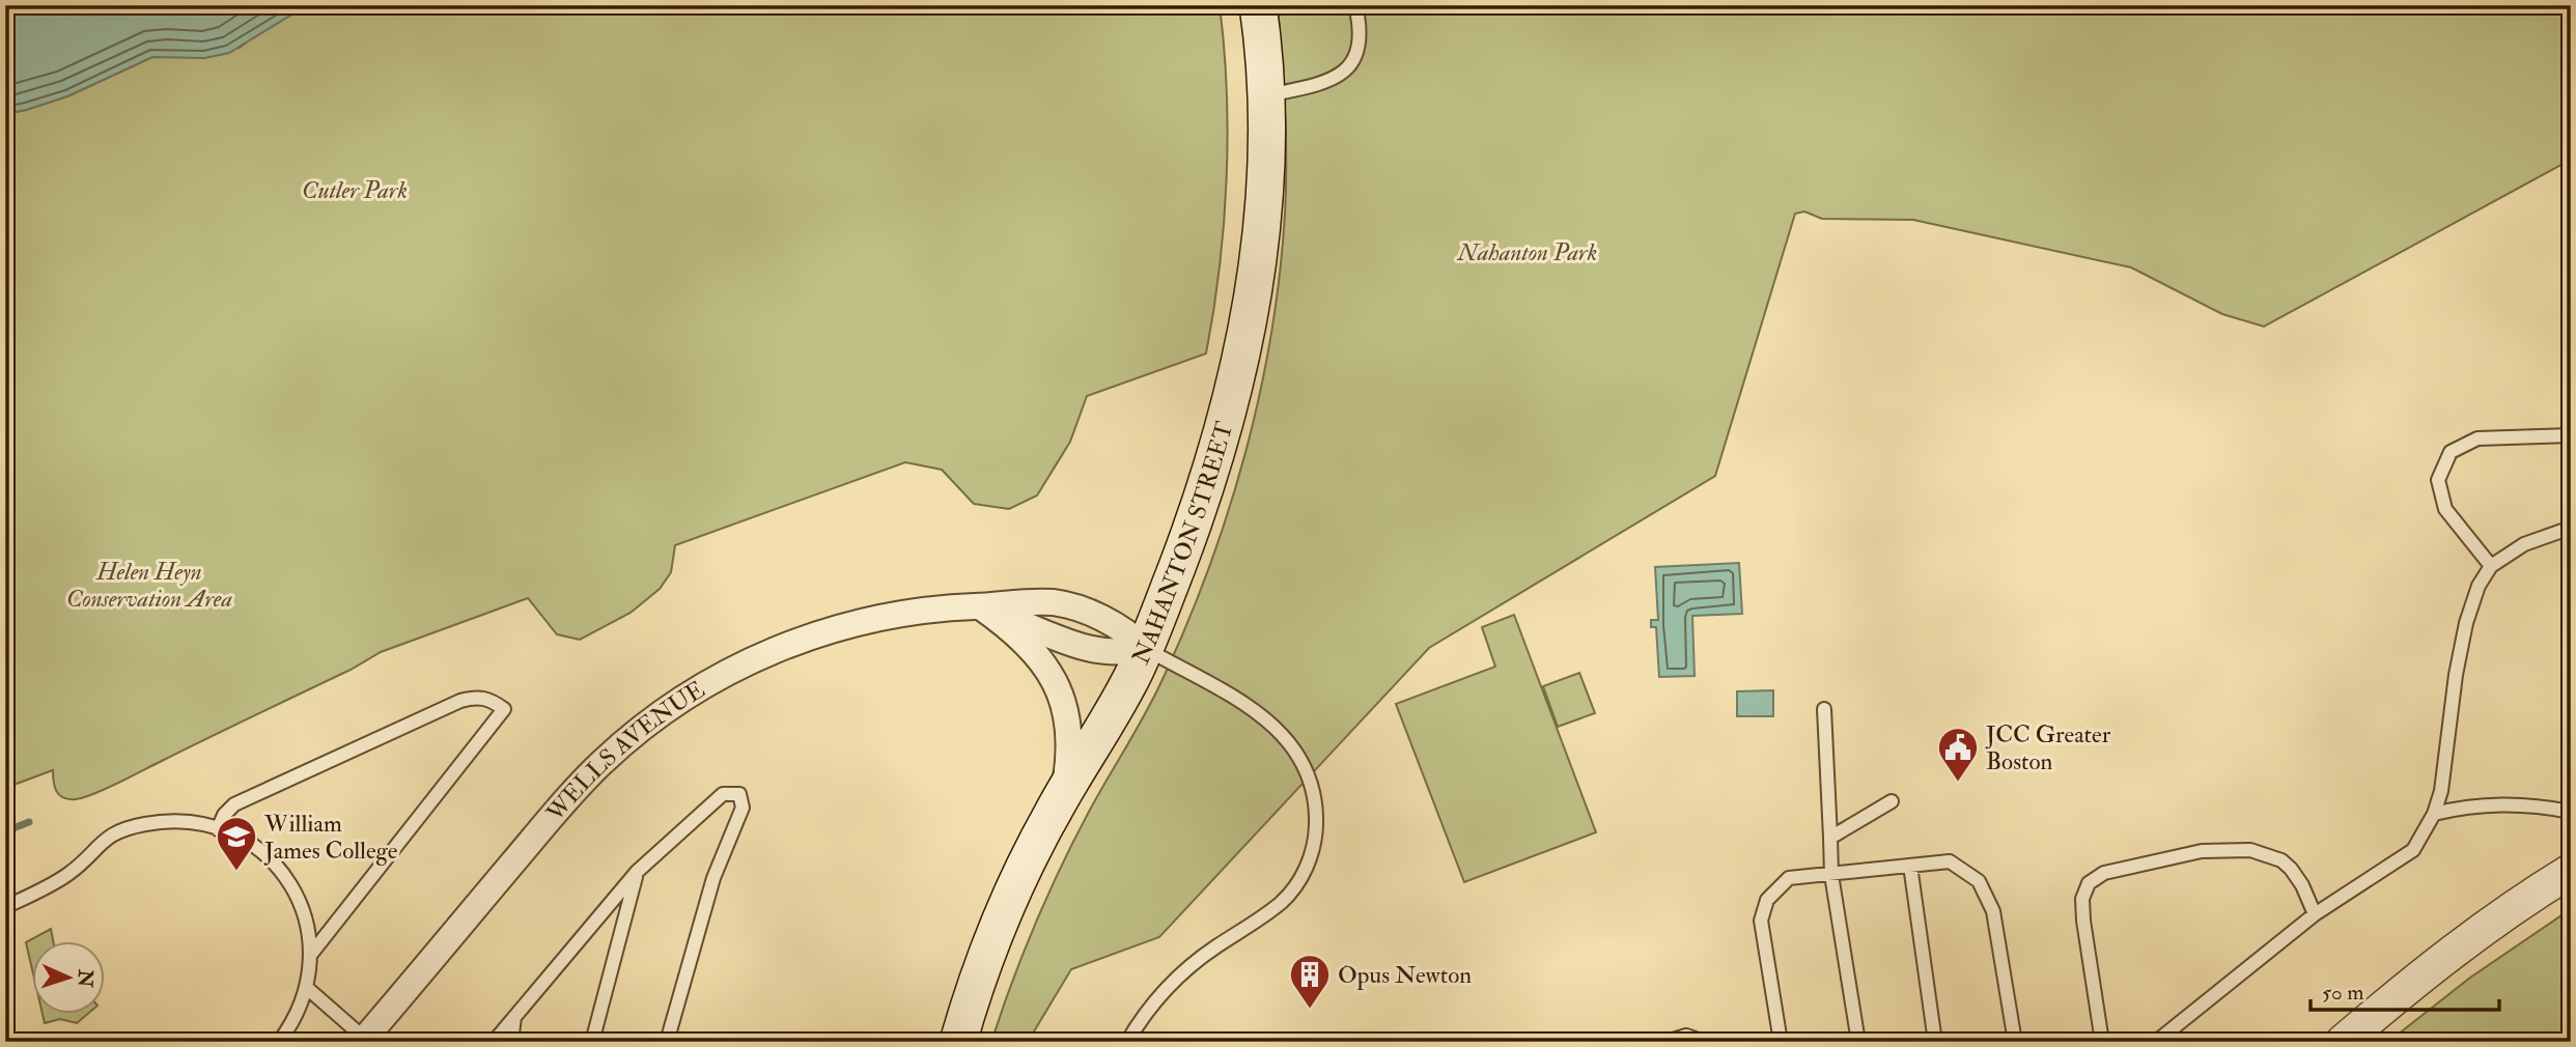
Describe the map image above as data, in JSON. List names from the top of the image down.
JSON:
{
  "streets": {
    "main road": ["NAHANTON STREET"],
    "street": ["WELLS AVENUE"]
  },
  "crossings": [
    ["NAHANTON STREET", "WELLS AVENUE"]
  ],
  "parks": ["Cutler Park", "Nahanton Park", "Helen Heyn Conservation Area"],
  "places": {
    "public building": ["JCC Greater Boston"],
    "school or university": ["William James College"],
    "building": ["Opus Newton"]
  },
  "scale_bar": "50 m",
  "north": "right"
}
